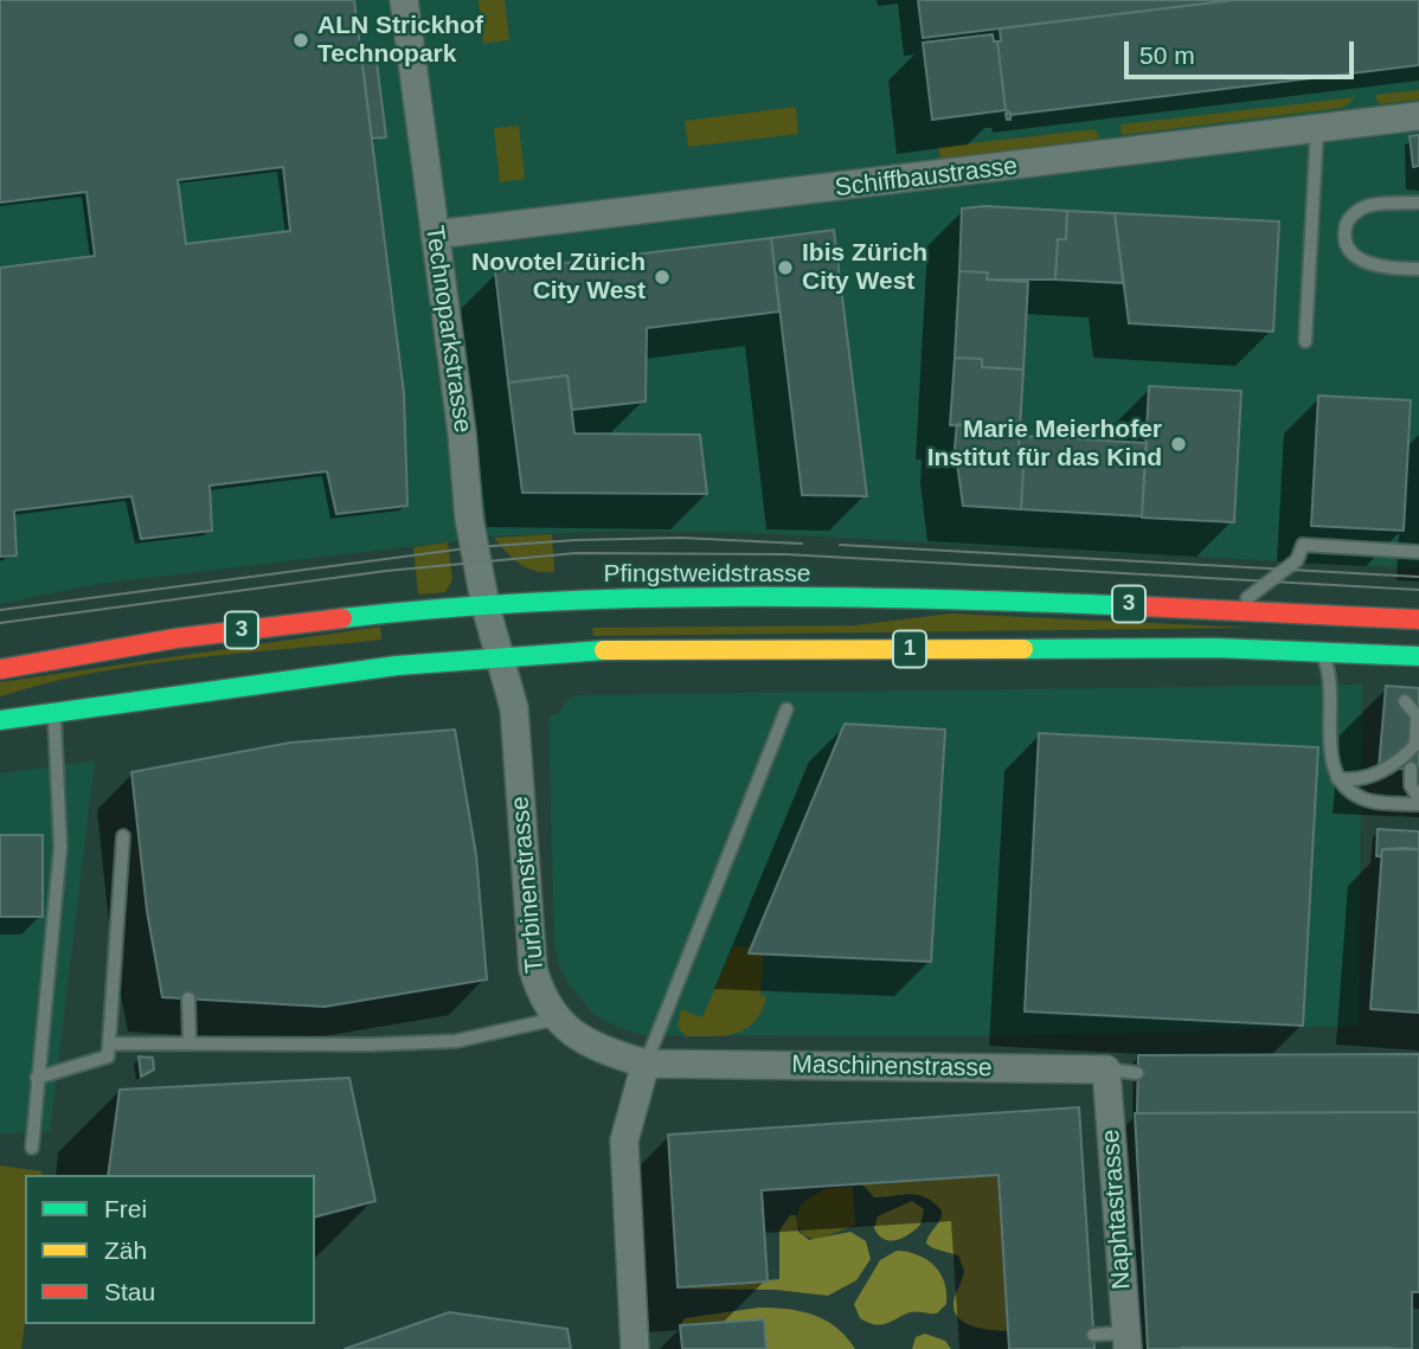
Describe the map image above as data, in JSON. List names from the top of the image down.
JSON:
{
  "streets": {
    "main road": ["Pfingstweidstrasse", "3", "1"],
    "street": [
      "Schiffbaustrasse",
      "Technoparkstrasse",
      "Turbinenstrasse",
      "Maschinenstrasse",
      "Naphtastrasse"
    ]
  },
  "crossings": [
    ["Schiffbaustrasse", "Technoparkstrasse"],
    ["Technoparkstrasse", "Pfingstweidstrasse"],
    ["Technoparkstrasse", "1"],
    ["Technoparkstrasse", "Turbinenstrasse"],
    ["1", "Turbinenstrasse"],
    ["Turbinenstrasse", "Maschinenstrasse"],
    ["Maschinenstrasse", "Naphtastrasse"]
  ],
  "places": [
    "ALN Strickhof Technopark",
    "Ibis Zürich City West",
    "Novotel Zürich City West",
    "Marie Meierhofer Institut für das Kind"
  ],
  "legend": ["Frei", "Zäh", "Stau"],
  "scale_bar": "50 m"
}
